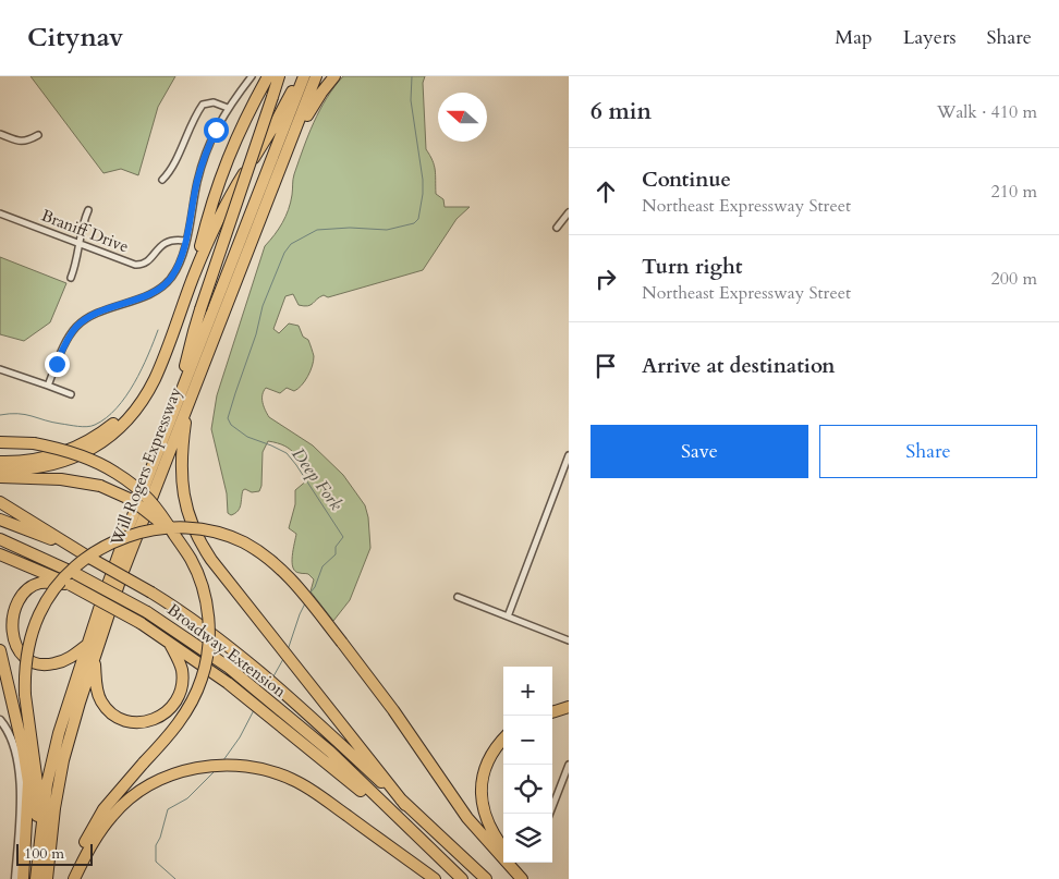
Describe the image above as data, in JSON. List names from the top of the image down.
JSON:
{
  "streets": {
    "highway": ["Will Rogers Expressway", "Broadway Extension"],
    "street": ["Braniff Drive"]
  },
  "water": ["Deep Fork"],
  "scale_bar": "100 m",
  "north": "left",
  "page": {
    "header": "Citynav",
    "nav": ["Map", "Layers", "Share"],
    "heading": ["6 min", "Walk · 410 m"],
    "list": [
      ["Continue", "Northeast Expressway Street", "210 m"],
      ["Turn right", "Northeast Expressway Street", "200 m"],
      "Arrive at destination"
    ],
    "buttons": ["Save", "Share"],
    "map_buttons": ["+", "−"],
    "scale": "100 m"
  }
}
